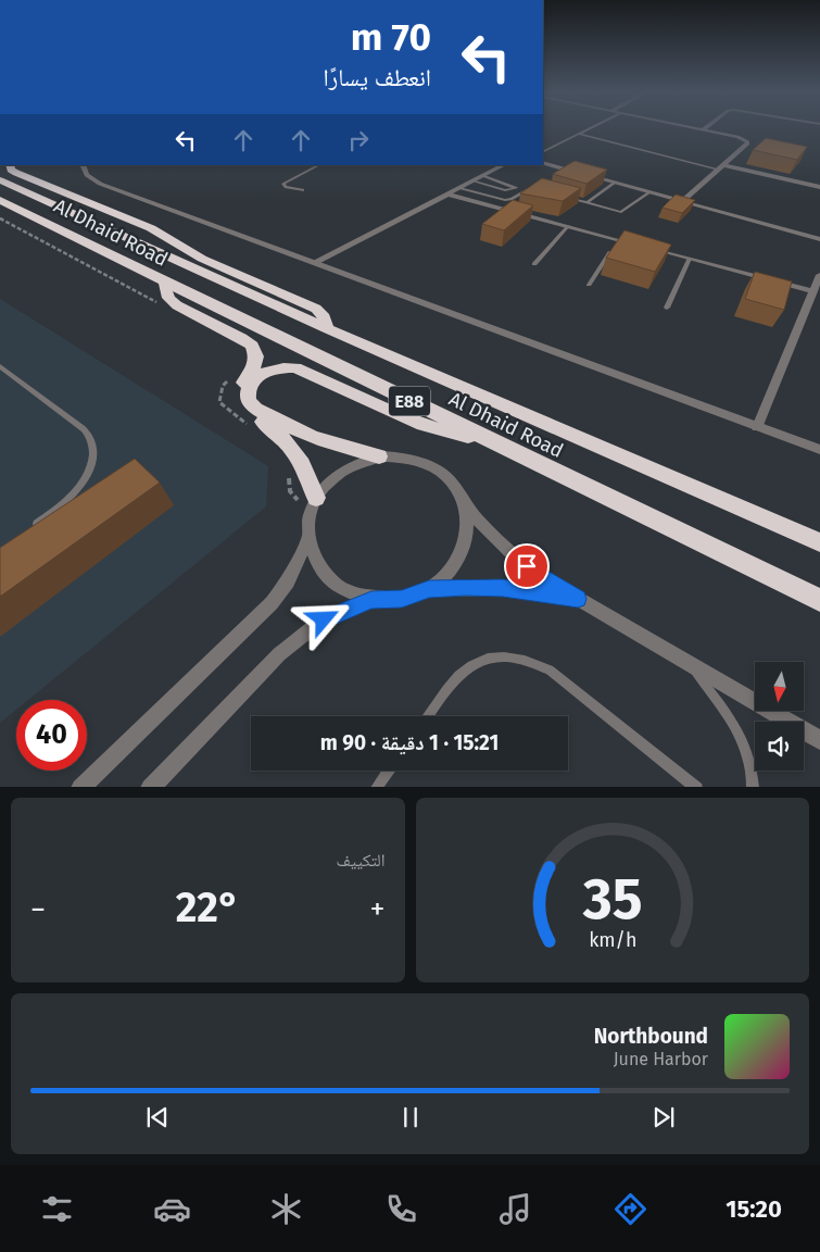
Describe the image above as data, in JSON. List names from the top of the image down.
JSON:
{
  "streets": {
    "highway": ["Al Dhaid Road", "E88"]
  },
  "north": "bottom",
  "page": {
    "turn": ["70 m", "انعطف يسارًا"],
    "limit": "40",
    "trip": "15:21 · 1 دقيقة · 90 m",
    "tile": "التكييف",
    "heat": ["−", "22°", "+"],
    "song": ["Northbound", "June Harbor"],
    "tabs": "15:20",
    "gauge": ["35", "km/h"]
  }
}
